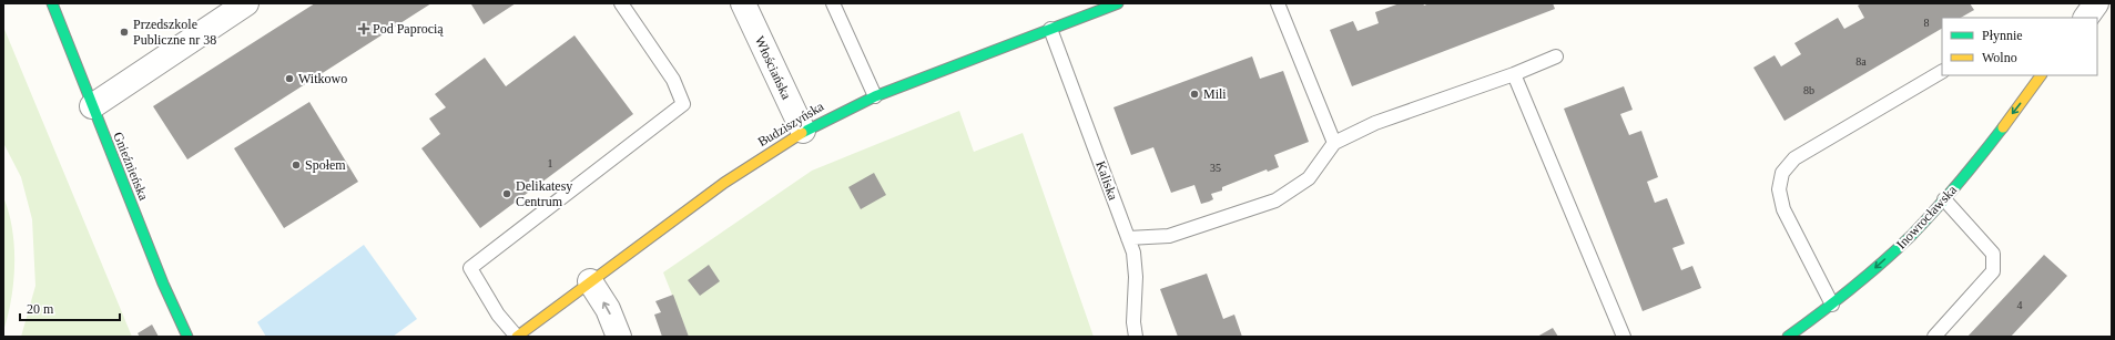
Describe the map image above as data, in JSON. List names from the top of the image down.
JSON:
{
  "streets": {
    "street": [
      "Włościańska",
      "Budziszyńska",
      "Gnieźnieńska",
      "Inowrocławska"
    ],
    "lane": ["Kaliska"]
  },
  "crossings": [
    ["Włościańska", "Budziszyńska"],
    ["Budziszyńska", "Kaliska"]
  ],
  "one_way": ["Inowrocławska"],
  "places": {
    "health": ["Pod Paprocią"],
    "other": [
      "Przedszkole Publiczne nr 38",
      "Witkowo",
      "Mili",
      "Społem",
      "Delikatesy Centrum"
    ]
  },
  "house_numbers": [
    "8",
    "8a",
    "8b",
    "1",
    "35",
    "4"
  ],
  "legend": ["Płynnie", "Wolno"],
  "scale_bar": "20 m"
}
